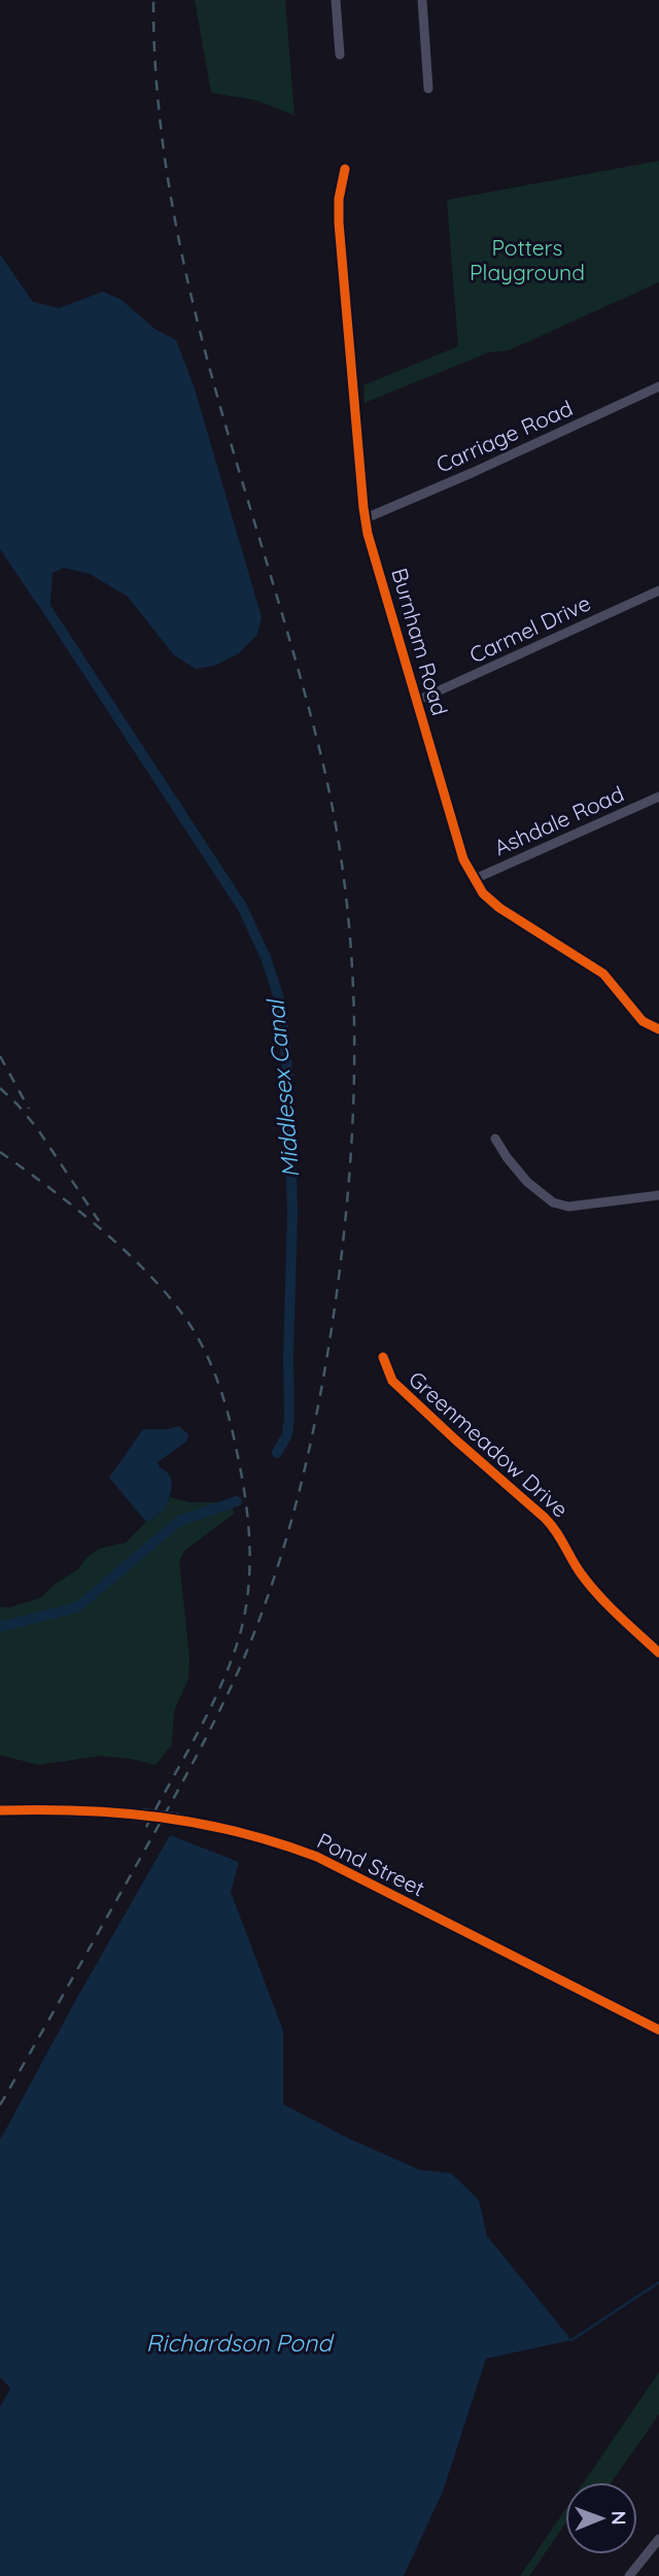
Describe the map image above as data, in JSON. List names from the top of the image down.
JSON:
{
  "streets": {
    "street": [
      "Carriage Road",
      "Carmel Drive",
      "Burnham Road",
      "Ashdale Road",
      "Greenmeadow Drive",
      "Pond Street"
    ]
  },
  "crossings": [
    ["Carriage Road", "Burnham Road"],
    ["Carmel Drive", "Burnham Road"],
    ["Burnham Road", "Ashdale Road"]
  ],
  "water": ["Middlesex Canal", "Richardson Pond"],
  "parks": ["Potters Playground"],
  "north": "right"
}
